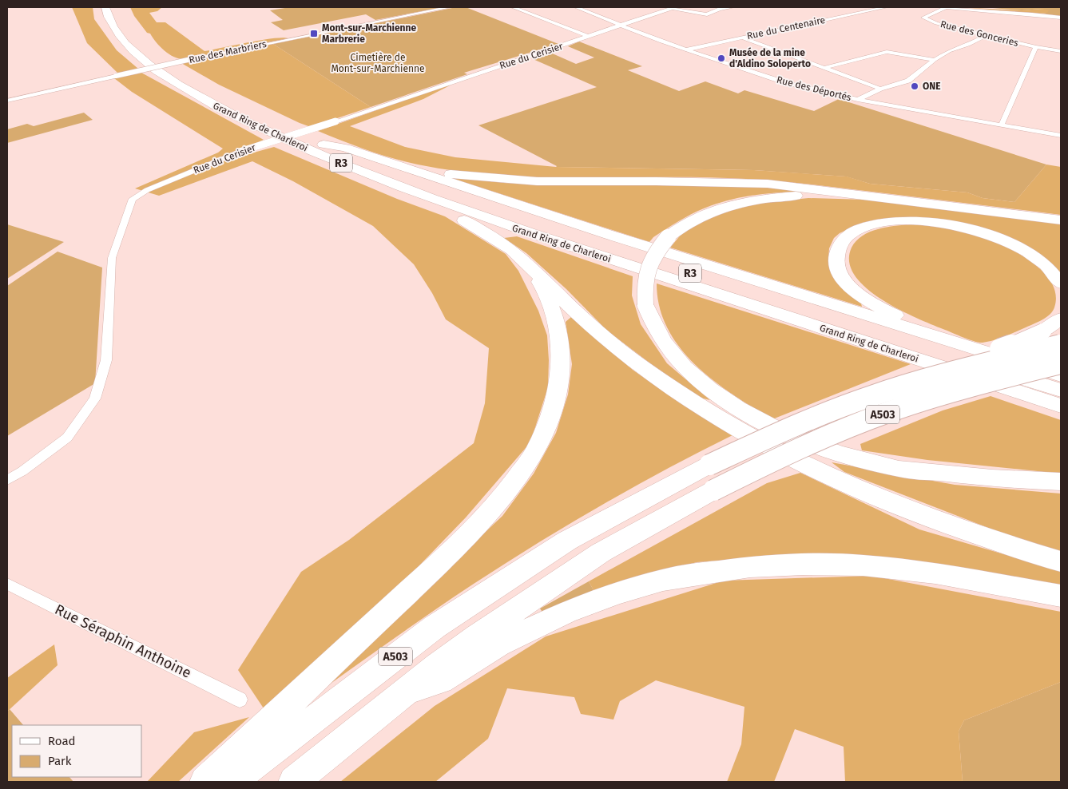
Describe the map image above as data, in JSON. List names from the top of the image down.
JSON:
{
  "streets": {
    "highway": ["Grand Ring de Charleroi", "R3", "A503"],
    "street": [
      "Rue du Centenaire",
      "Rue des Gonceries",
      "Rue des Marbriers",
      "Rue du Cerisier",
      "Rue des Déportés",
      "Rue Séraphin Anthoine"
    ]
  },
  "crossings": [
    ["Rue du Centenaire", "Rue des Déportés"],
    ["Rue du Cerisier", "Rue des Déportés"]
  ],
  "parks": ["Cimetière de Mont-sur-Marchienne"],
  "places": {
    "transit": ["Mont-sur-Marchienne Marbrerie"],
    "other": ["Musée de la mine d'Aldino Soloperto", "ONE"]
  },
  "legend": ["Road", "Park"]
}
